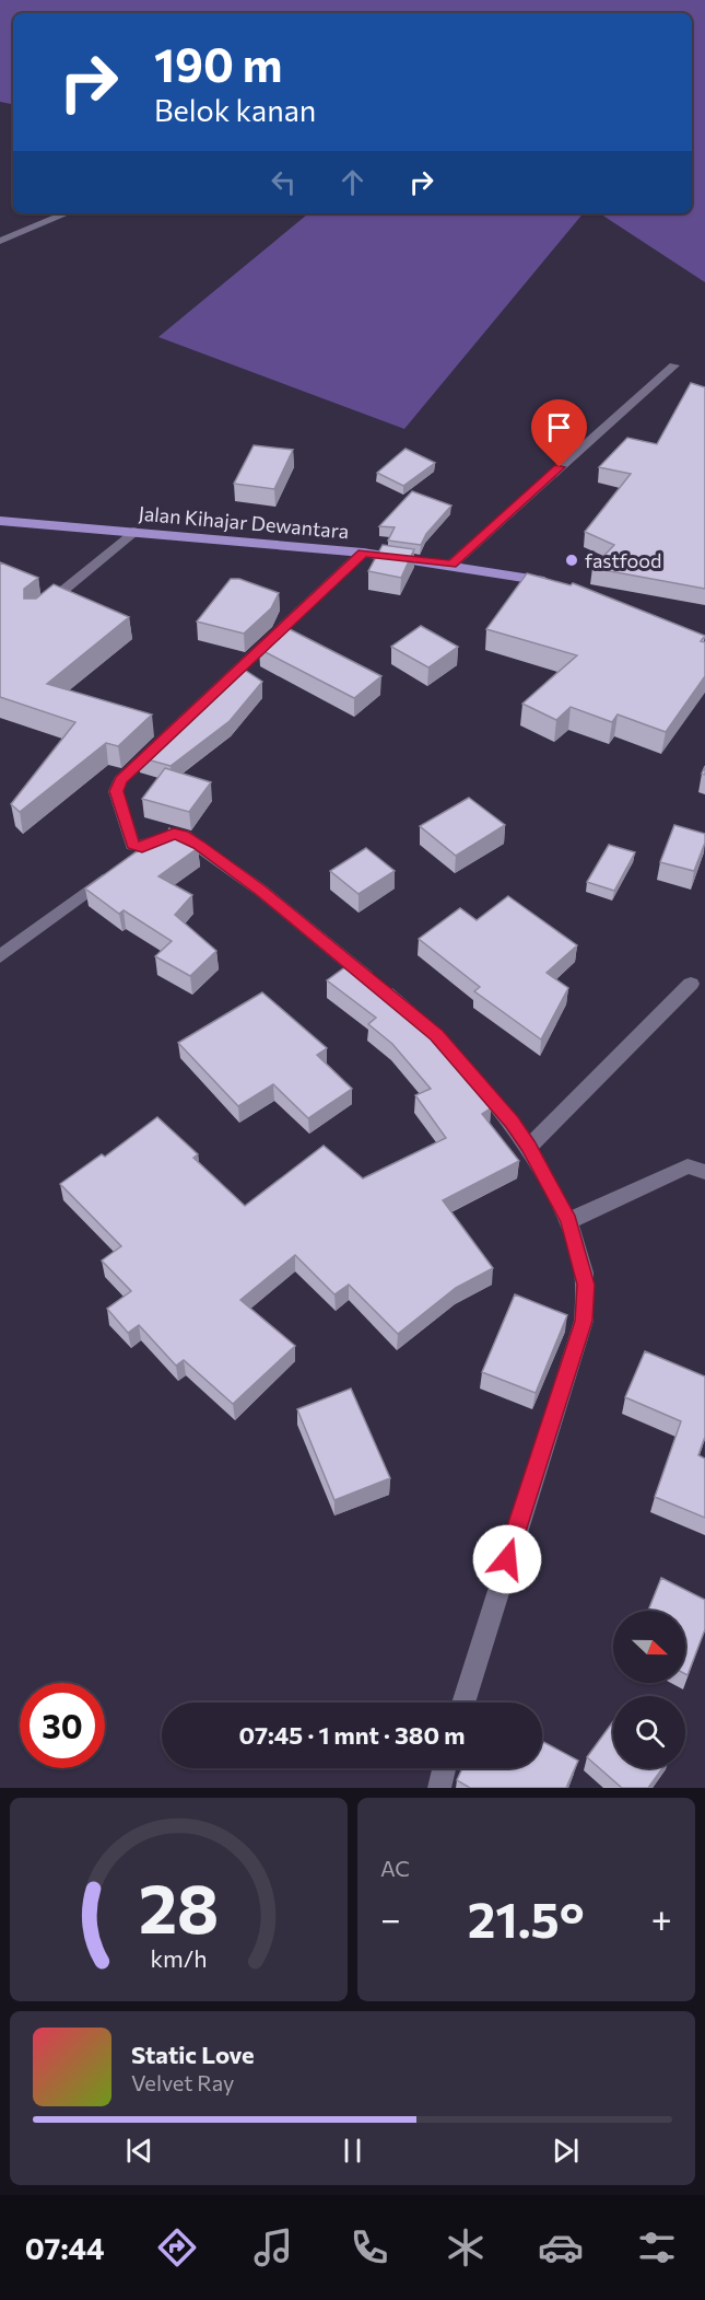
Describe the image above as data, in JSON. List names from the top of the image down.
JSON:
{
  "streets": {
    "main road": ["Jalan Kihajar Dewantara"]
  },
  "places": ["fastfood"],
  "north": "right",
  "page": {
    "turn": ["190 m", "Belok kanan"],
    "limit": "30",
    "trip": "07:45 · 1 mnt · 380 m",
    "tile": "AC",
    "heat": ["−", "21.5°", "+"],
    "song": ["Static Love", "Velvet Ray"],
    "tabs": "07:44",
    "gauge": ["28", "km/h"]
  }
}
